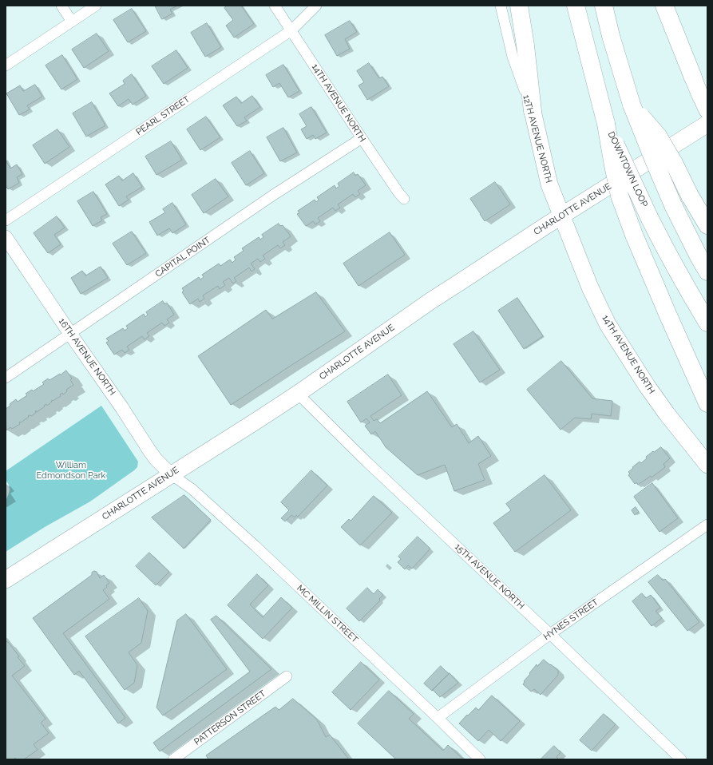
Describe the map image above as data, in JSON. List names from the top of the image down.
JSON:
{
  "streets": {
    "highway": ["DOWNTOWN LOOP"],
    "main road": ["14TH AVENUE NORTH", "12TH AVENUE NORTH", "CHARLOTTE AVENUE"],
    "street": [
      "PEARL STREET",
      "CAPITAL POINT",
      "16TH AVENUE NORTH",
      "15TH AVENUE NORTH",
      "MC MILLIN STREET",
      "HYNES STREET",
      "PATTERSON STREET"
    ]
  },
  "crossings": [
    ["14TH AVENUE NORTH", "PEARL STREET"],
    ["14TH AVENUE NORTH", "12TH AVENUE NORTH"],
    ["14TH AVENUE NORTH", "CHARLOTTE AVENUE"],
    ["14TH AVENUE NORTH", "CAPITAL POINT"],
    ["12TH AVENUE NORTH", "CHARLOTTE AVENUE"],
    ["CHARLOTTE AVENUE", "16TH AVENUE NORTH"],
    ["CHARLOTTE AVENUE", "15TH AVENUE NORTH"],
    ["CHARLOTTE AVENUE", "MC MILLIN STREET"],
    ["CAPITAL POINT", "16TH AVENUE NORTH"],
    ["16TH AVENUE NORTH", "MC MILLIN STREET"],
    ["15TH AVENUE NORTH", "HYNES STREET"],
    ["MC MILLIN STREET", "HYNES STREET"]
  ],
  "parks": ["William Edmondson Park"]
}
